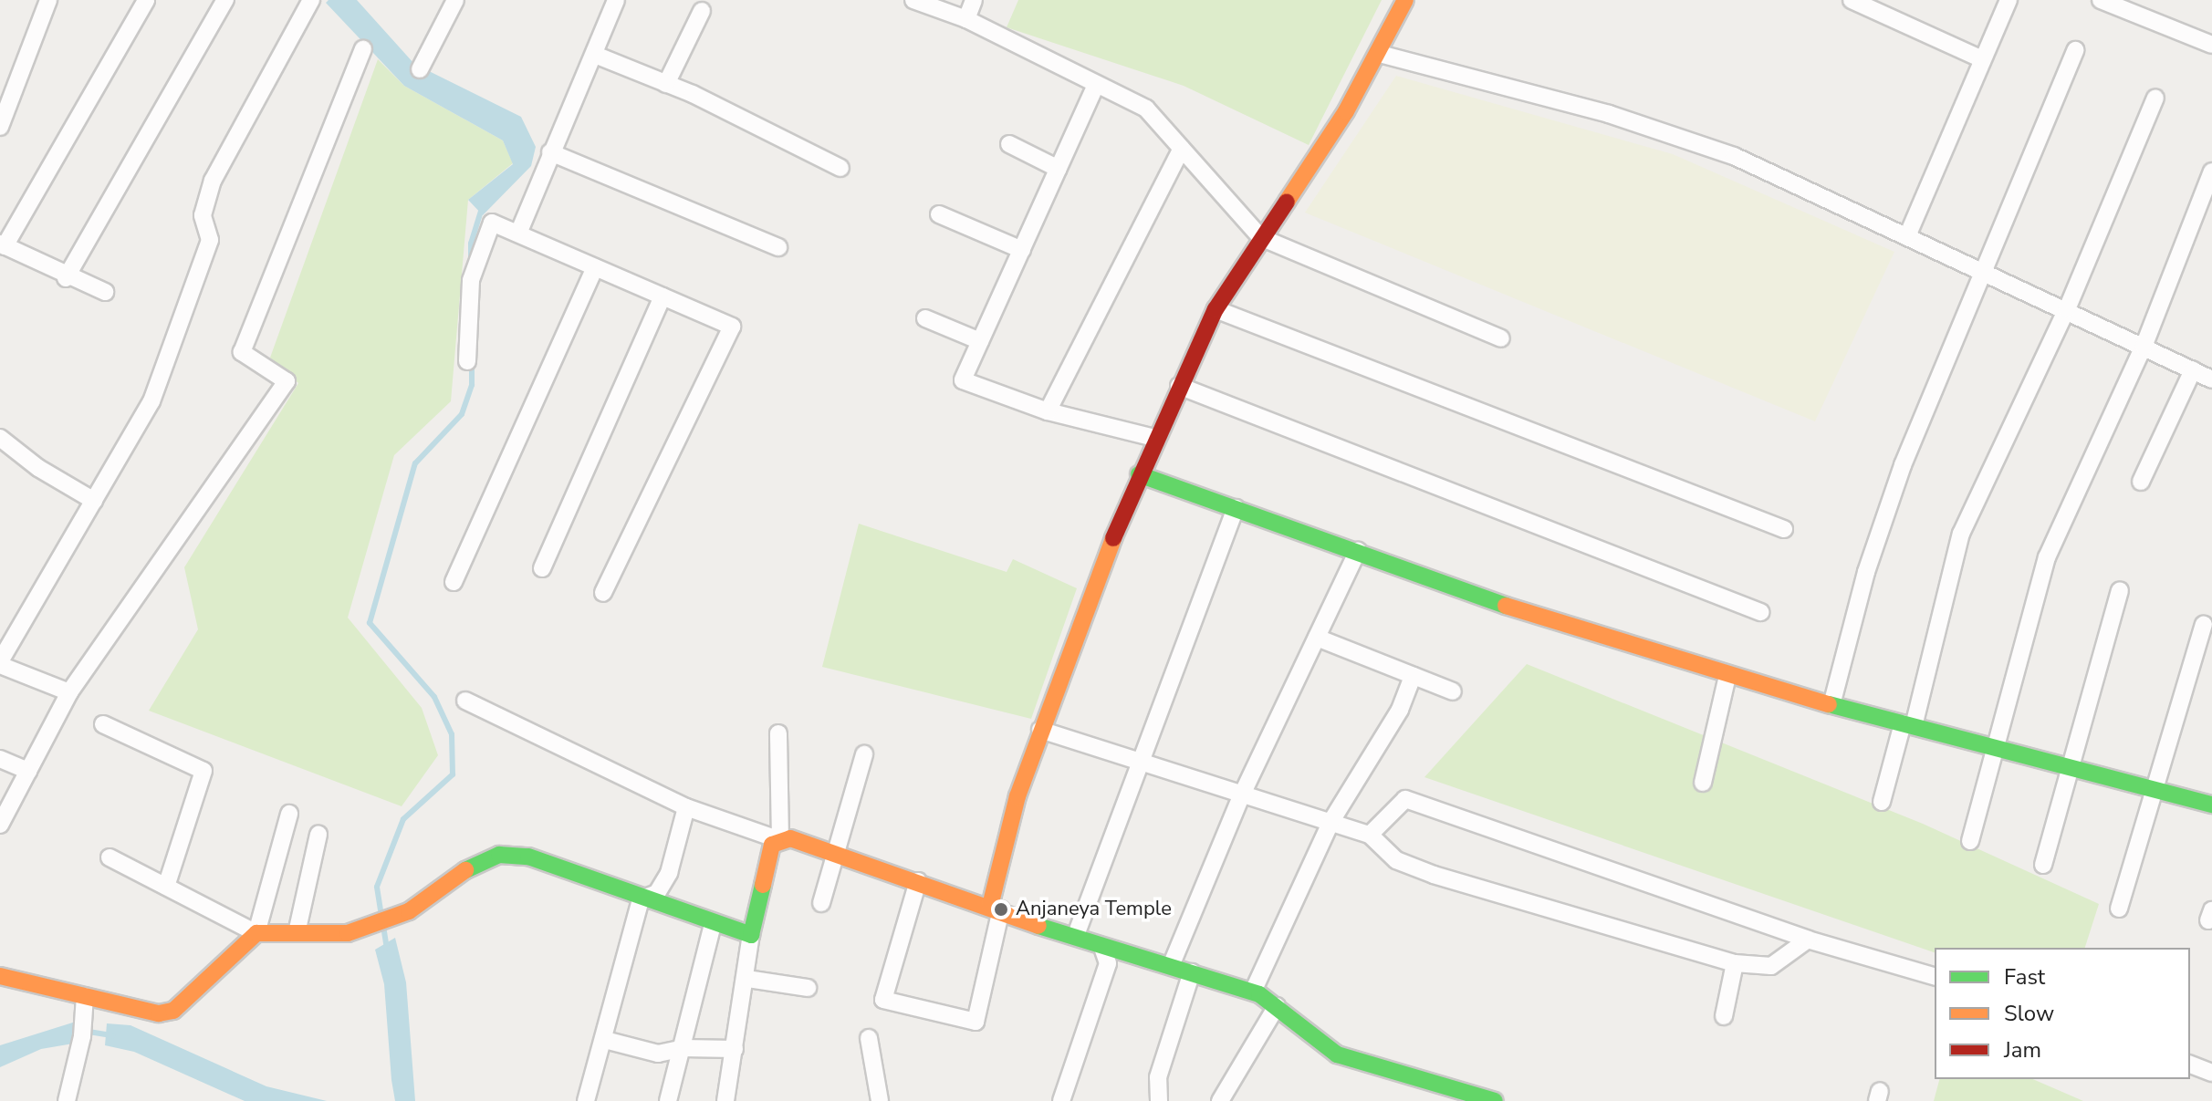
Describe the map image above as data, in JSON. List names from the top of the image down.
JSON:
{
  "places": ["Anjaneya Temple"],
  "legend": ["Fast", "Slow", "Jam"]
}
